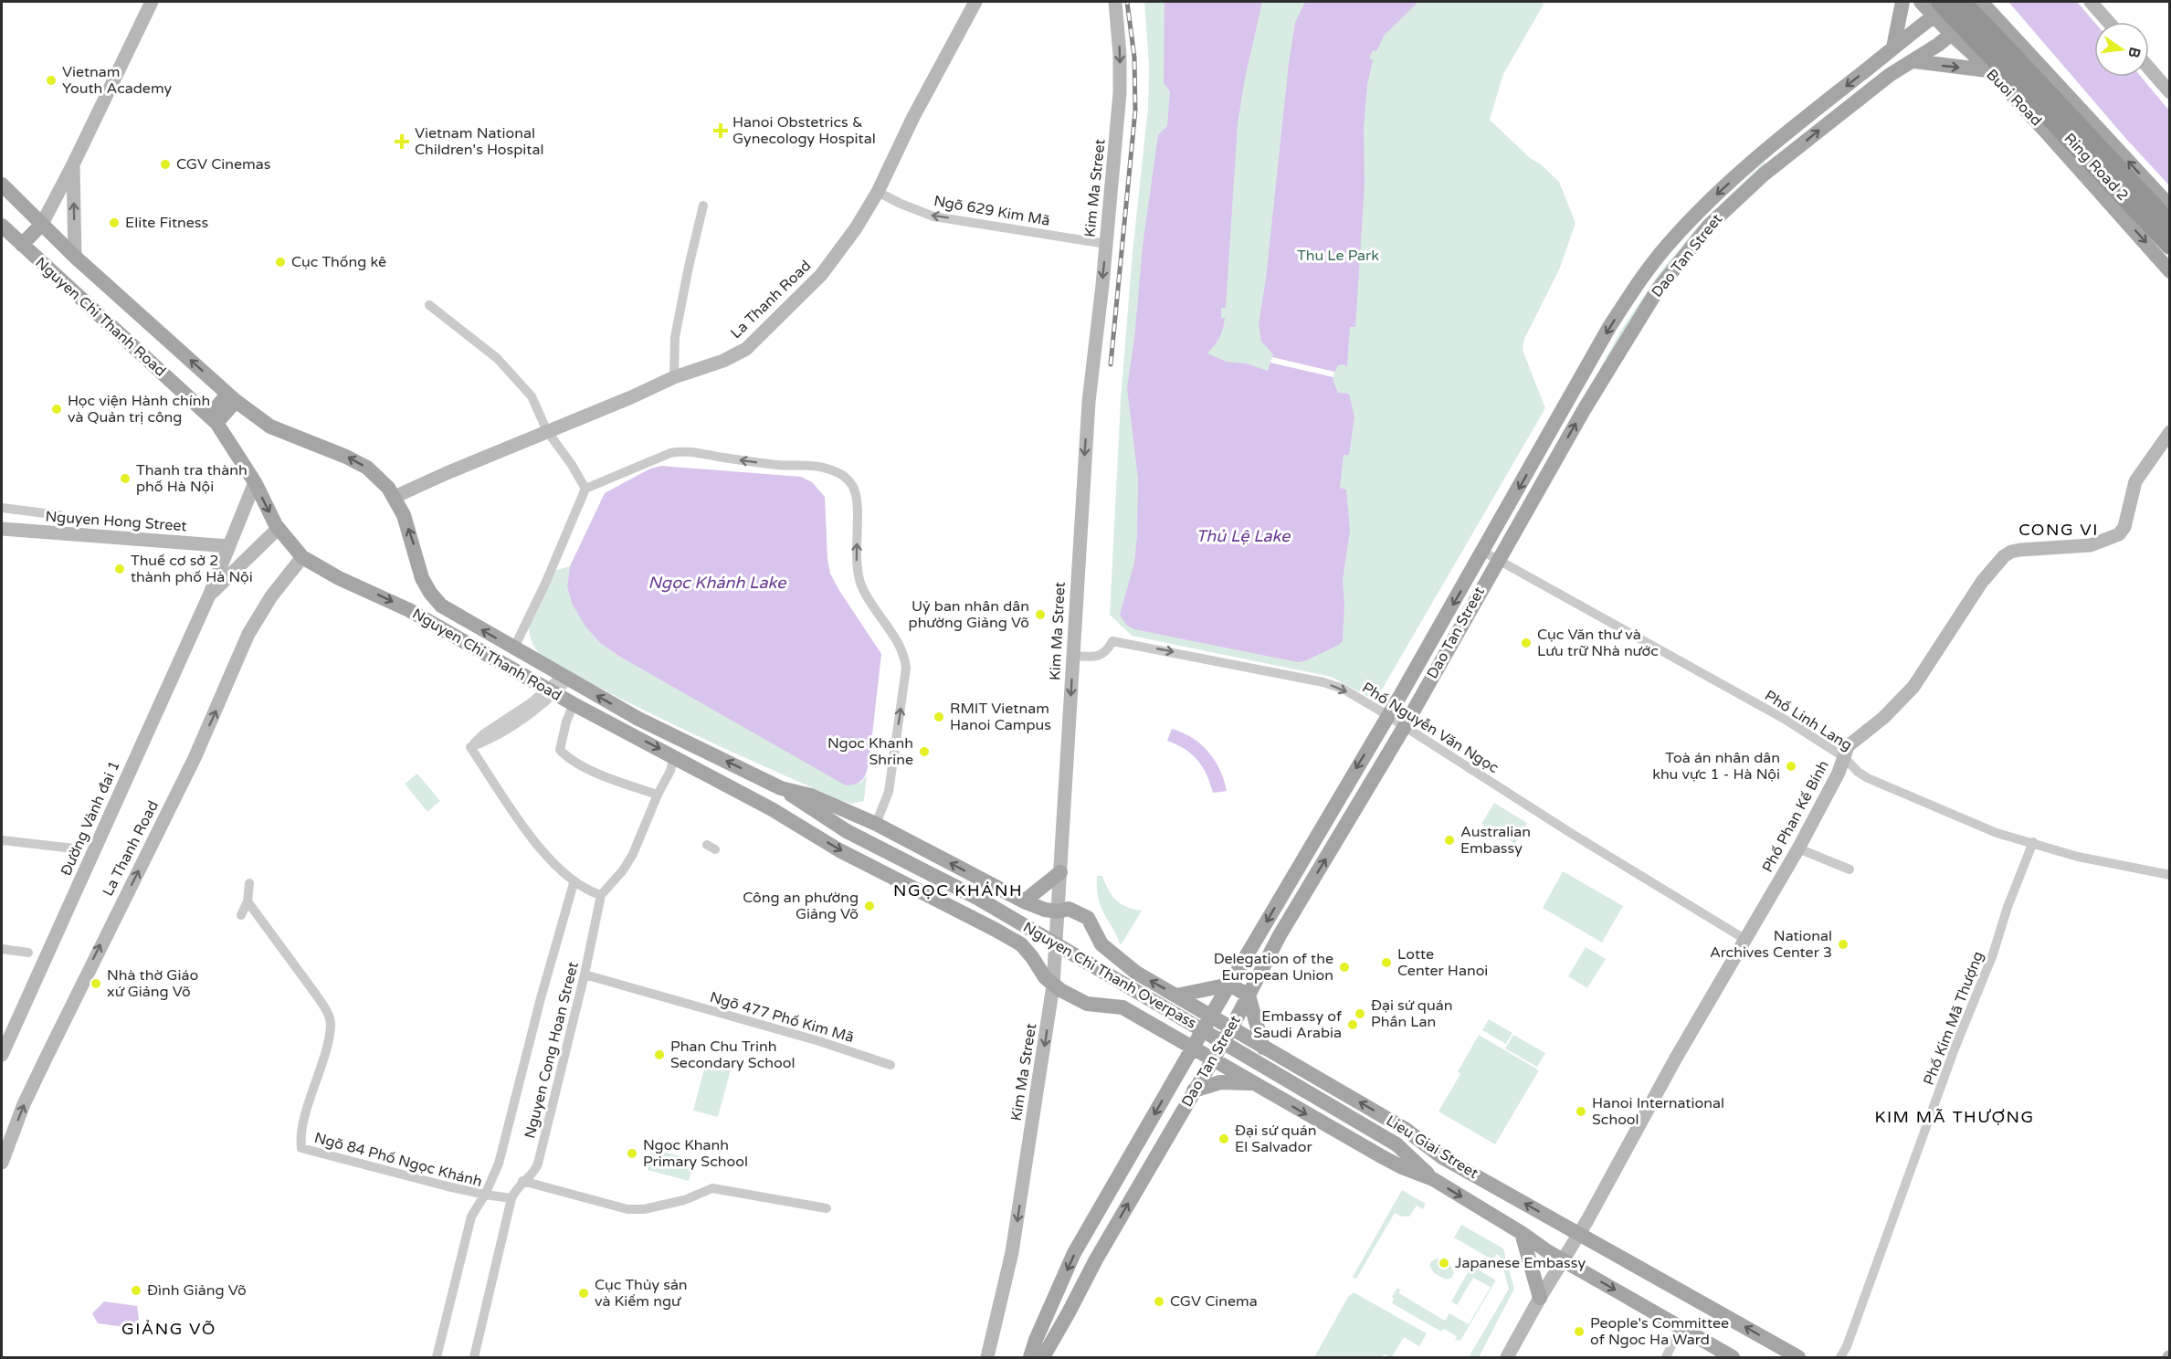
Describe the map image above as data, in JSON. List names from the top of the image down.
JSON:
{
  "streets": {
    "highway": ["Ring Road 2"],
    "main road": [
      "Buoi Road",
      "Kim Ma Street",
      "Dao Tan Street",
      "La Thanh Road",
      "Nguyen Chi Thanh Road",
      "Nguyen Hong Street",
      "Phố Phan Kế Bính",
      "Đường Vành đai 1",
      "Nguyen Chi Thanh Overpass",
      "Lieu Giai Street"
    ],
    "street": [
      "Ngõ 629 Kim Mã",
      "Phố Linh Lang",
      "Phố Nguyễn Văn Ngọc",
      "Ngõ 477 Phố Kim Mã",
      "Phố Kim Mã Thượng",
      "Nguyen Cong Hoan Street",
      "Ngõ 84 Phố Ngọc Khánh"
    ]
  },
  "crossings": [
    ["Buoi Road", "Dao Tan Street"],
    ["Kim Ma Street", "Ngõ 629 Kim Mã"],
    ["Kim Ma Street", "Nguyen Chi Thanh Road"],
    ["Kim Ma Street", "Phố Nguyễn Văn Ngọc"],
    ["Kim Ma Street", "Lieu Giai Street"],
    ["Ngõ 629 Kim Mã", "La Thanh Road"],
    ["Dao Tan Street", "Phố Linh Lang"],
    ["Dao Tan Street", "Phố Nguyễn Văn Ngọc"],
    ["Dao Tan Street", "Lieu Giai Street"],
    ["La Thanh Road", "Nguyen Chi Thanh Road"],
    ["Nguyen Chi Thanh Road", "Đường Vành đai 1"],
    ["Nguyen Chi Thanh Road", "Nguyen Chi Thanh Overpass"],
    ["Nguyen Chi Thanh Road", "Nguyen Cong Hoan Street"],
    ["Nguyen Chi Thanh Road", "Lieu Giai Street"],
    ["Nguyen Hong Street", "Đường Vành đai 1"],
    ["Phố Linh Lang", "Phố Phan Kế Bính"],
    ["Phố Linh Lang", "Phố Kim Mã Thượng"],
    ["Phố Nguyễn Văn Ngọc", "Phố Phan Kế Bính"],
    ["Phố Phan Kế Bính", "Lieu Giai Street"],
    ["Nguyen Chi Thanh Overpass", "Lieu Giai Street"],
    ["Ngõ 477 Phố Kim Mã", "Nguyen Cong Hoan Street"],
    ["Nguyen Cong Hoan Street", "Ngõ 84 Phố Ngọc Khánh"]
  ],
  "one_way": [
    "Kim Ma Street",
    "Ngõ 629 Kim Mã",
    "La Thanh Road",
    "Phố Nguyễn Văn Ngọc"
  ],
  "districts": [
    "CONG VI",
    "NGỌC KHÁNH",
    "KIM MÃ THƯỢNG",
    "GIẢNG VÕ"
  ],
  "water": ["Thủ Lệ Lake", "Ngọc Khánh Lake"],
  "parks": ["Thu Le Park"],
  "places": {
    "other": [
      "Vietnam Youth Academy",
      "CGV Cinemas",
      "Elite Fitness",
      "Cục Thống kê",
      "Học viện Hành chính và Quản trị công",
      "Thanh tra thành phố Hà Nội",
      "Thuế cơ sở 2 thành phố Hà Nội",
      "Uỷ ban nhân dân phường Giảng Võ",
      "Cục Văn thư và Lưu trữ Nhà nước",
      "RMIT Vietnam Hanoi Campus",
      "Ngoc Khanh Shrine",
      "Toà án nhân dân khu vực 1 - Hà Nội",
      "Australian Embassy",
      "Công an phường Giảng Võ",
      "National Archives Center 3",
      "Lotte Center Hanoi",
      "Delegation of the European Union",
      "Nhà thờ Giáo xứ Giảng Võ",
      "Đại sứ quán Phần Lan",
      "Embassy of Saudi Arabia",
      "Phan Chu Trinh Secondary School",
      "Hanoi International School",
      "Đại sứ quán El Salvador",
      "Ngoc Khanh Primary School",
      "Japanese Embassy",
      "Đình Giảng Võ",
      "Cục Thủy sản và Kiểm ngư",
      "CGV Cinema",
      "People's Committee of Ngoc Ha Ward"
    ],
    "health": ["Hanoi Obstetrics & Gynecology Hospital", "Vietnam National Children's Hospital"]
  },
  "north": "right"
}
